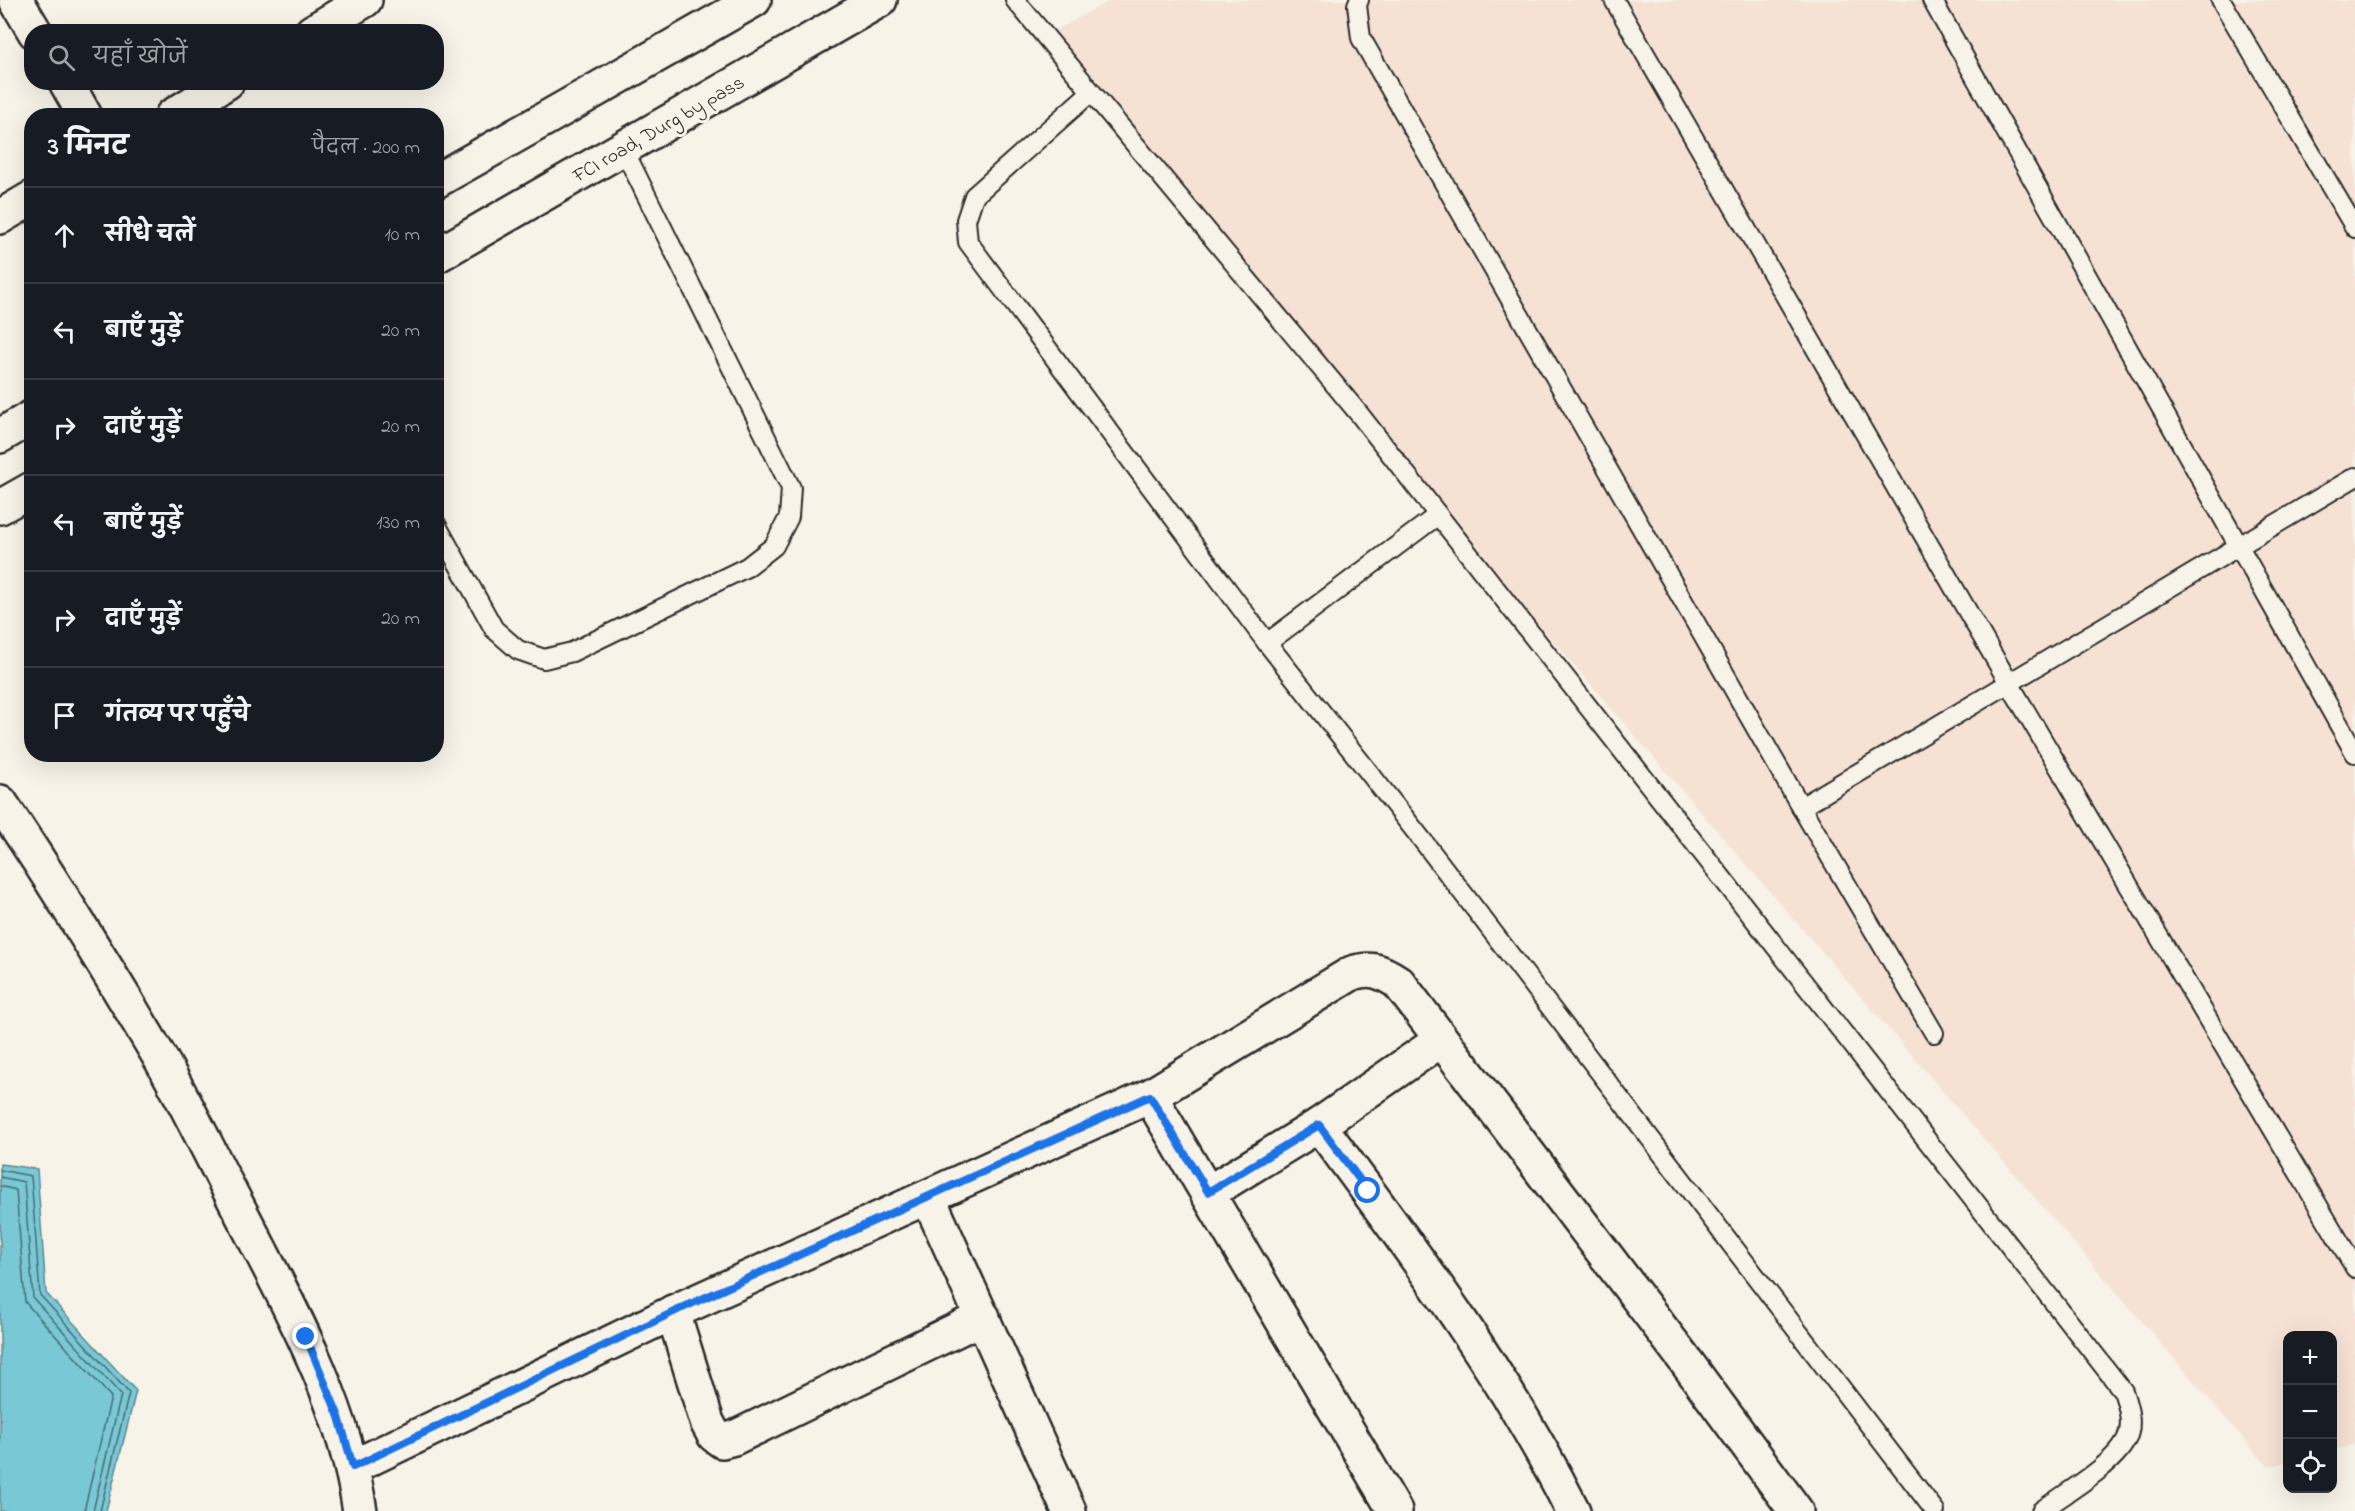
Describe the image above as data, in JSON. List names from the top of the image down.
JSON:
{
  "streets": {
    "street": ["FCI road, Durg by pass"]
  },
  "page": {
    "search": "यहाँ खोजें",
    "heading": ["3 मिनट", "पैदल · 200 m"],
    "list": [
      ["सीधे चलें", "10 m"],
      ["बाएँ मुड़ें", "20 m"],
      ["दाएँ मुड़ें", "20 m"],
      ["बाएँ मुड़ें", "130 m"],
      ["दाएँ मुड़ें", "20 m"],
      "गंतव्य पर पहुँचे"
    ],
    "map_buttons": ["+", "−"]
  }
}
